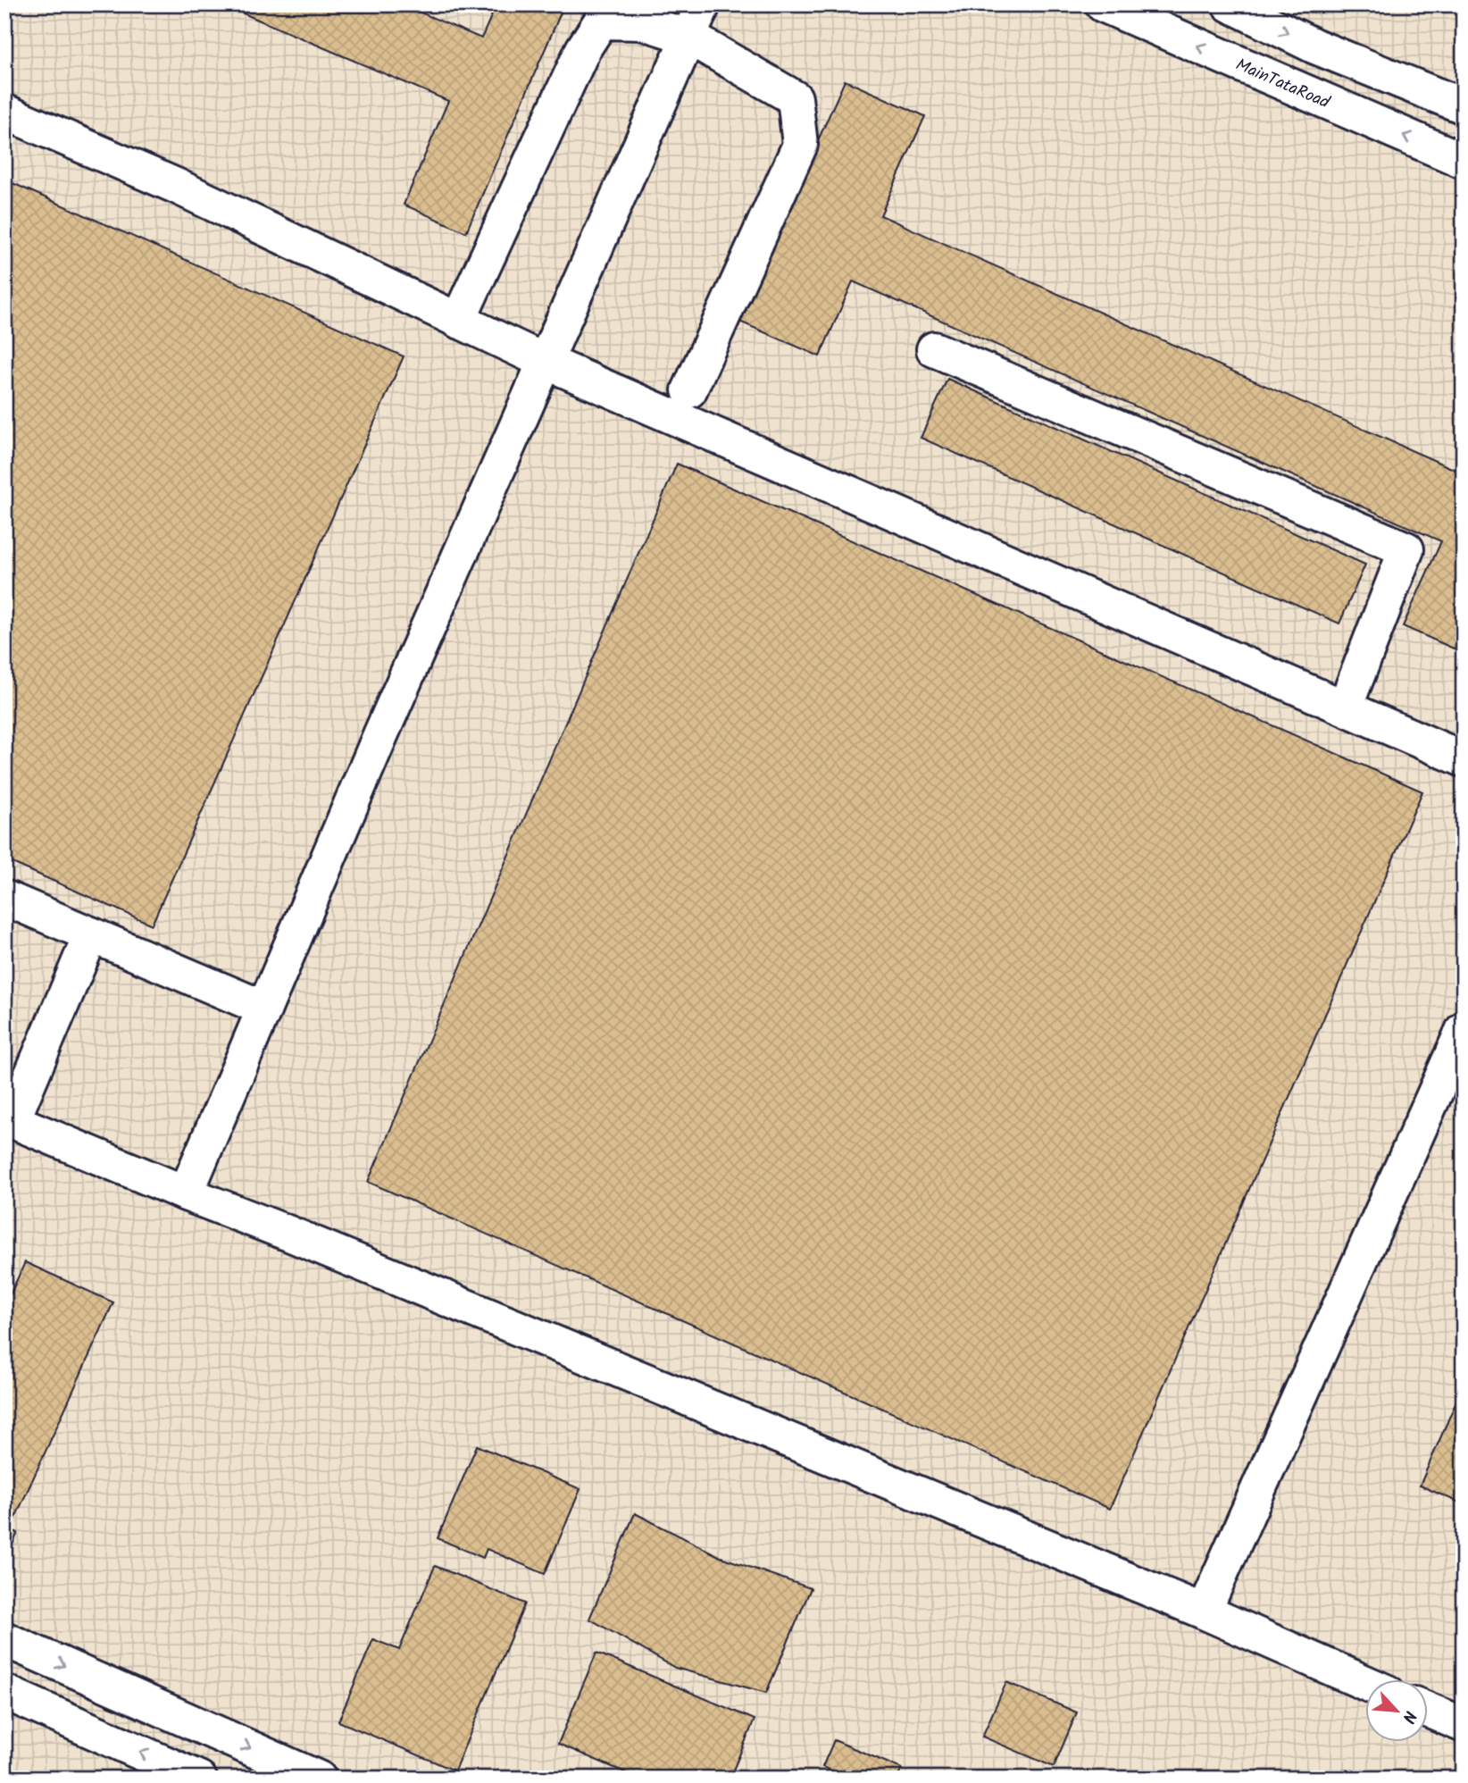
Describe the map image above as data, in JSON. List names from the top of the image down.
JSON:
{
  "streets": {
    "street": ["MainTataRoad"]
  },
  "north": "bottom right"
}
